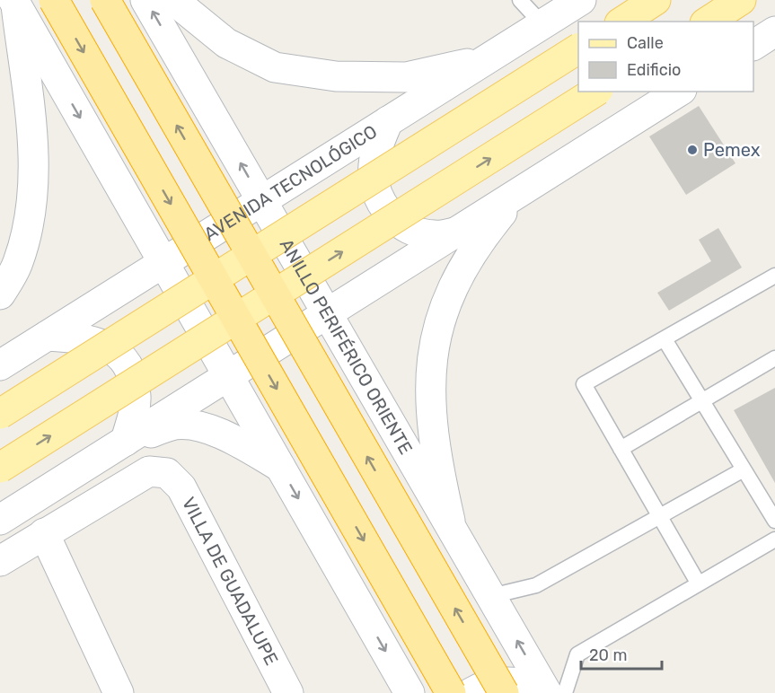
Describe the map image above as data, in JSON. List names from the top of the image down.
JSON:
{
  "streets": {
    "highway": ["ANILLO PERIFÉRICO ORIENTE"],
    "street": ["AVENIDA TECNOLÓGICO", "VILLA DE GUADALUPE"]
  },
  "crossings": [
    ["AVENIDA TECNOLÓGICO", "ANILLO PERIFÉRICO ORIENTE"]
  ],
  "places": ["Pemex"],
  "legend": ["Calle", "Edificio"],
  "scale_bar": "20 m"
}
